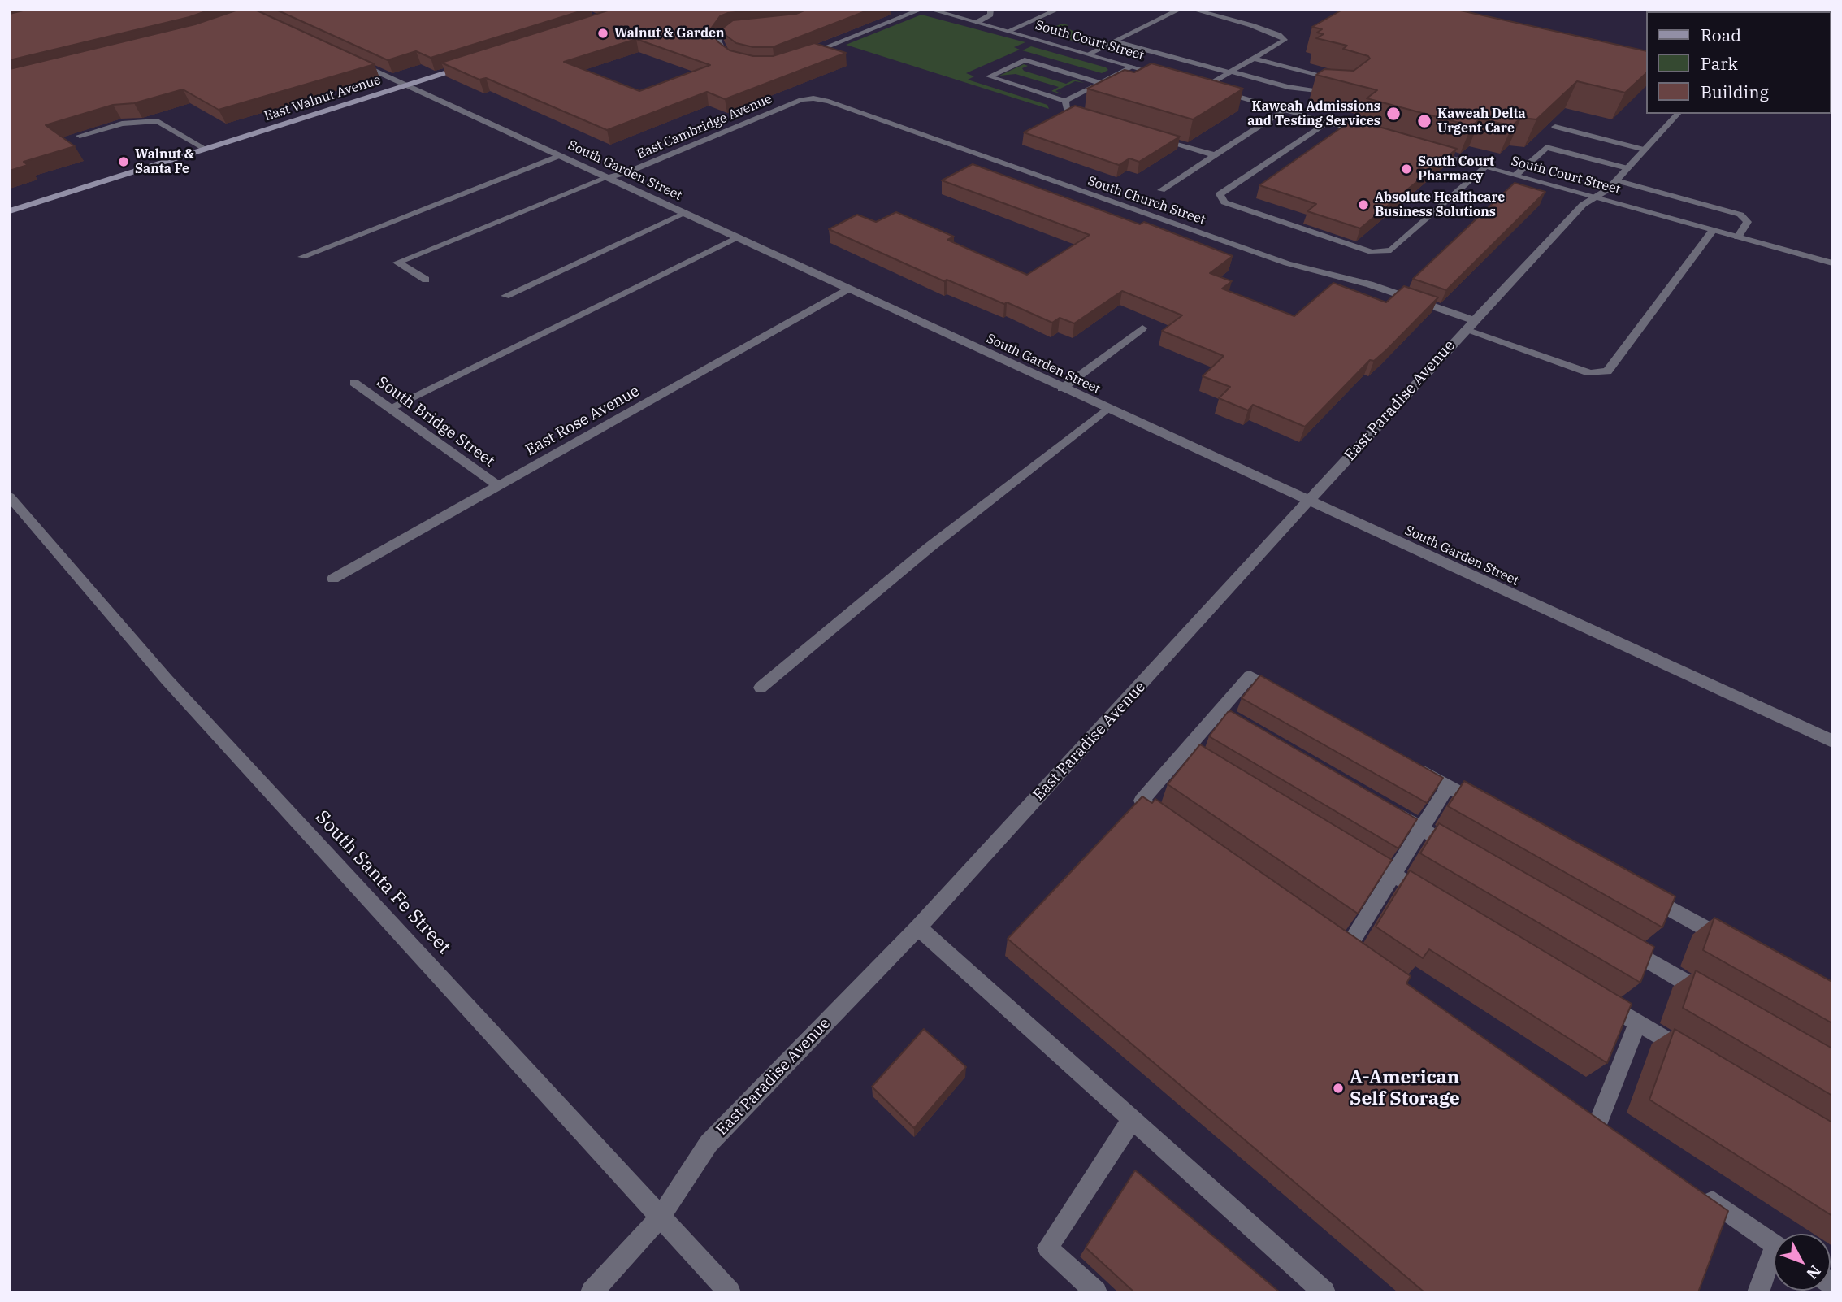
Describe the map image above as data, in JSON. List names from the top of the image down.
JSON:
{
  "streets": {
    "main road": ["East Walnut Avenue"],
    "street": [
      "South Court Street",
      "East Cambridge Avenue",
      "South Garden Street",
      "South Church Street",
      "East Paradise Avenue",
      "East Rose Avenue",
      "South Bridge Street",
      "South Santa Fe Street"
    ]
  },
  "crossings": [
    ["South Court Street", "South Church Street"],
    ["South Court Street", "East Paradise Avenue"],
    ["East Walnut Avenue", "South Garden Street"],
    ["East Cambridge Avenue", "South Garden Street"],
    ["East Cambridge Avenue", "South Church Street"],
    ["South Garden Street", "East Paradise Avenue"],
    ["South Garden Street", "East Rose Avenue"],
    ["South Church Street", "East Paradise Avenue"],
    ["East Paradise Avenue", "South Santa Fe Street"],
    ["East Rose Avenue", "South Bridge Street"]
  ],
  "places": [
    "Walnut & Garden",
    "Kaweah Admissions and Testing Services",
    "Kaweah Delta Urgent Care",
    "Walnut & Santa Fe",
    "South Court Pharmacy",
    "Absolute Healthcare Business Solutions",
    "A-American Self Storage"
  ],
  "legend": ["Road", "Park", "Building"],
  "north": "bottom right"
}
